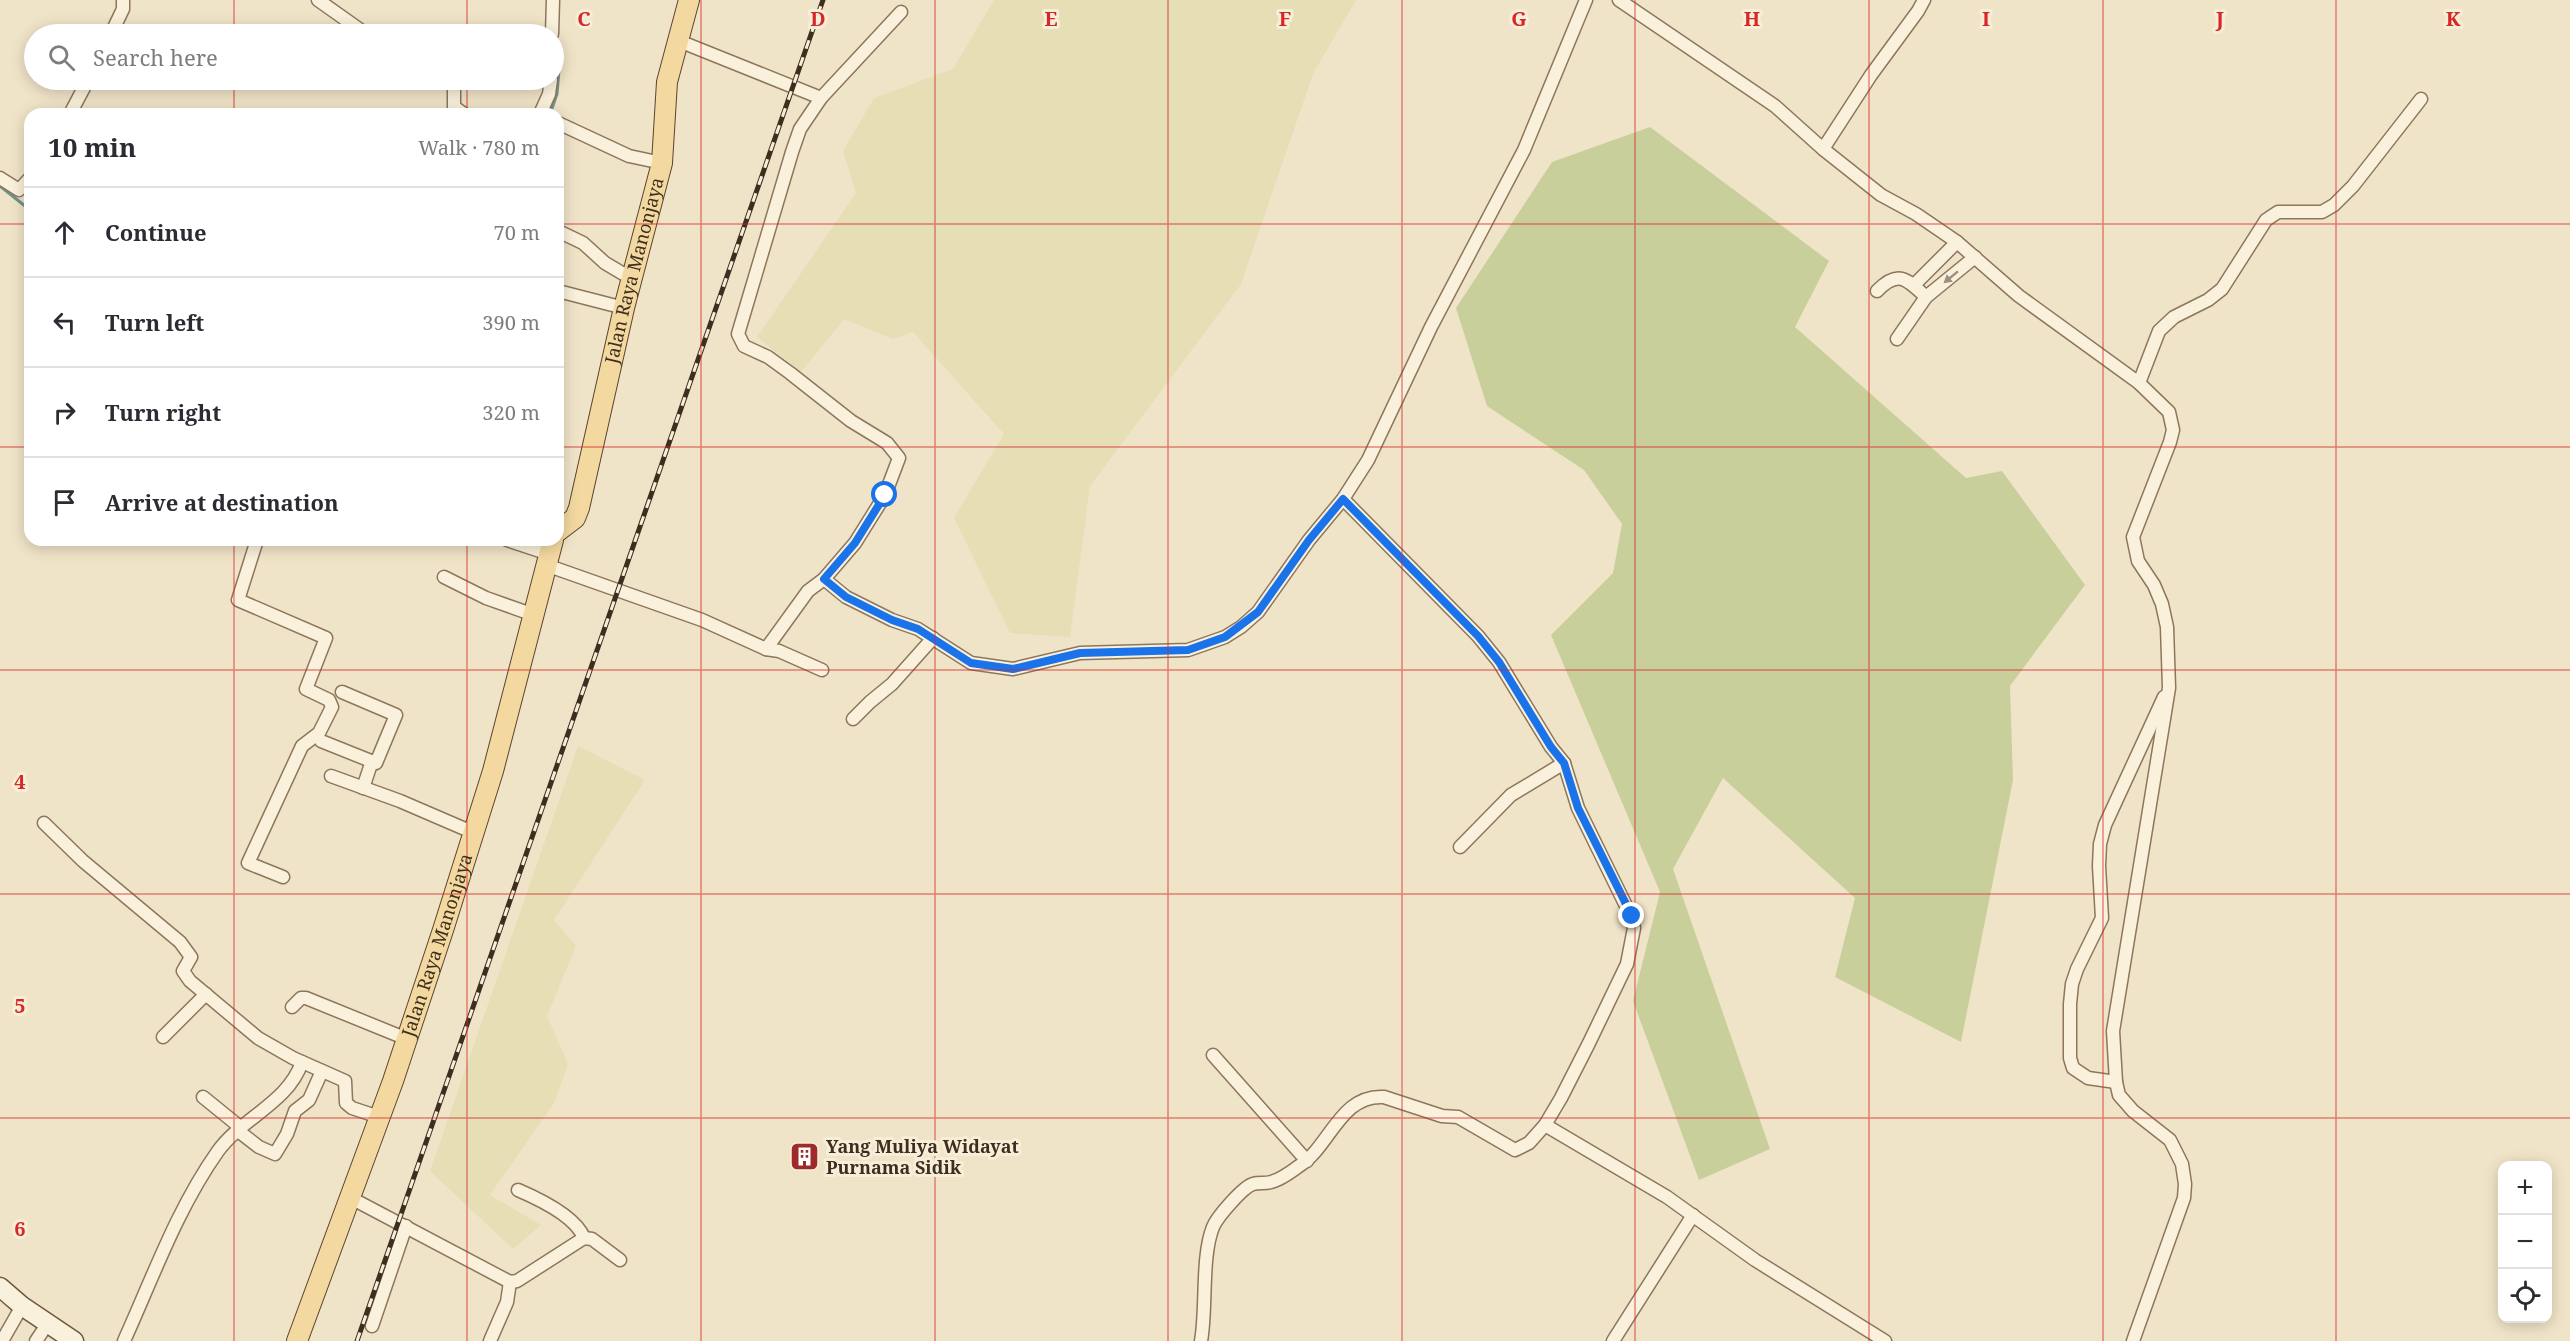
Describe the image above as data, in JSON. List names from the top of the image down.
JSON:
{
  "streets": {
    "main road": ["Jalan Raya Manonjaya"]
  },
  "places": {
    "building": ["Yang Muliya Widayat Purnama Sidik"]
  },
  "page": {
    "search": "Search here",
    "heading": ["10 min", "Walk · 780 m"],
    "list": [
      ["Continue", "70 m"],
      ["Turn left", "390 m"],
      ["Turn right", "320 m"],
      "Arrive at destination"
    ],
    "map_buttons": ["+", "−"]
  },
  "grid": {
    "columns": [
      "C",
      "D",
      "E",
      "F",
      "G",
      "H",
      "I",
      "J",
      "K"
    ],
    "rows": ["4", "5", "6"]
  }
}
